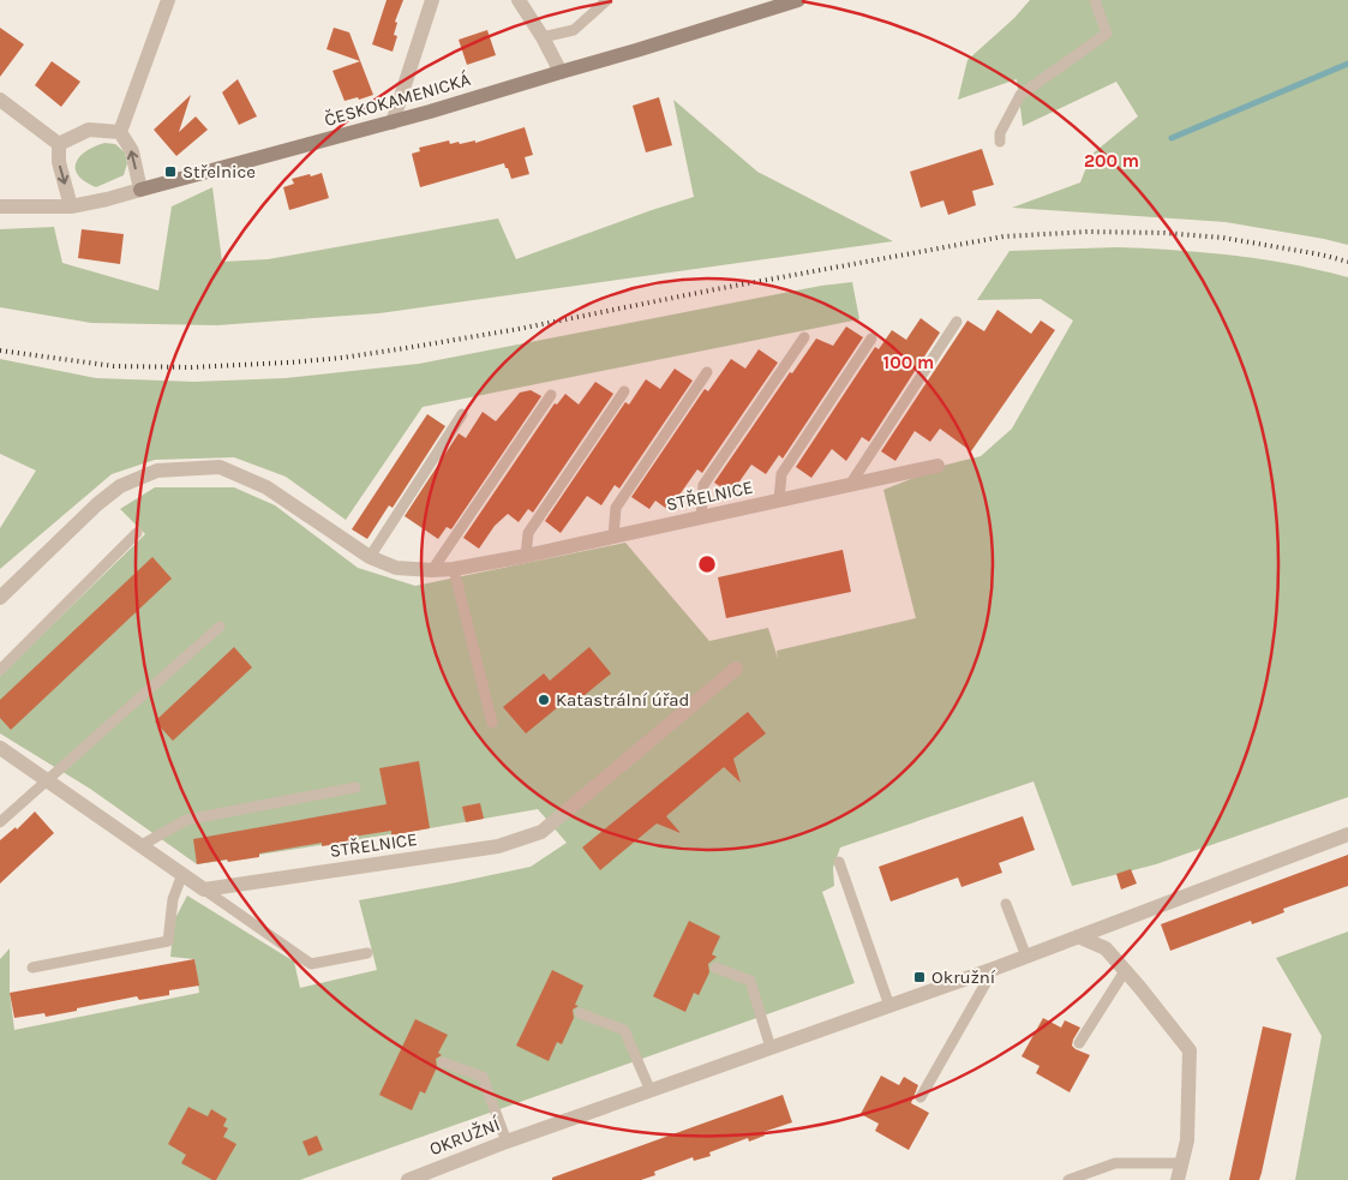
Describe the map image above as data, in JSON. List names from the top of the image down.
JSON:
{
  "streets": {
    "street": ["ČESKOKAMENICKÁ", "STŘELNICE", "OKRUŽNÍ"]
  },
  "places": {
    "transit": ["Střelnice", "Okružní"],
    "other": ["Katastrální úřad"]
  },
  "rings": ["200 m", "100 m"]
}
